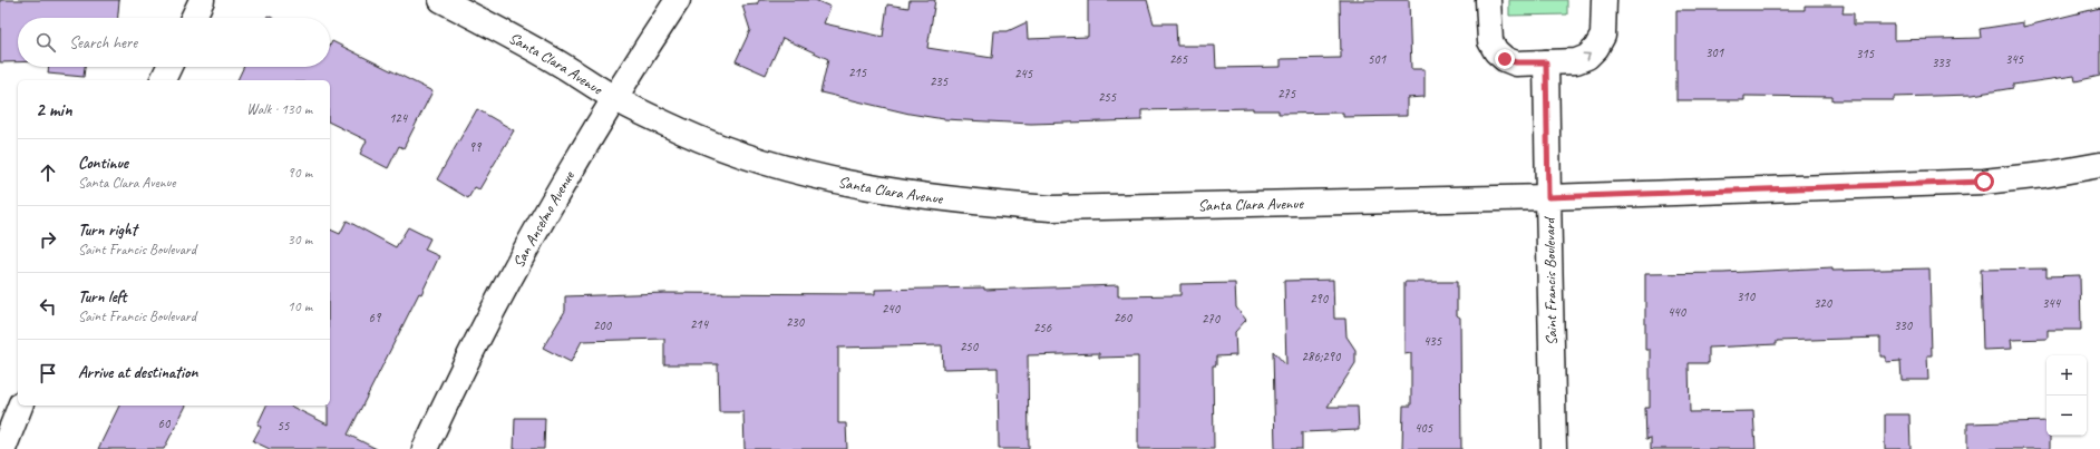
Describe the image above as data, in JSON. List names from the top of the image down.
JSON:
{
  "streets": {
    "street": ["Santa Clara Avenue", "San Anselmo Avenue", "Saint Francis Boulevard"]
  },
  "crossings": [
    ["Santa Clara Avenue", "San Anselmo Avenue"],
    ["Santa Clara Avenue", "Saint Francis Boulevard"]
  ],
  "house_numbers": [
    "301",
    "315",
    "265",
    "501",
    "345",
    "333",
    "215",
    "245",
    "235",
    "275",
    "255",
    "124",
    "99",
    "310",
    "290",
    "320",
    "344",
    "240",
    "440",
    "69",
    "260",
    "270",
    "230",
    "214",
    "200",
    "330",
    "256",
    "435",
    "250",
    "286;290",
    "60",
    "55",
    "405"
  ],
  "page": {
    "search": "Search here",
    "heading": ["2 min", "Walk · 130 m"],
    "list": [
      ["Continue", "Santa Clara Avenue", "90 m"],
      ["Turn right", "Saint Francis Boulevard", "30 m"],
      ["Turn left", "Saint Francis Boulevard", "10 m"],
      "Arrive at destination"
    ],
    "map_buttons": ["+", "−"]
  }
}
